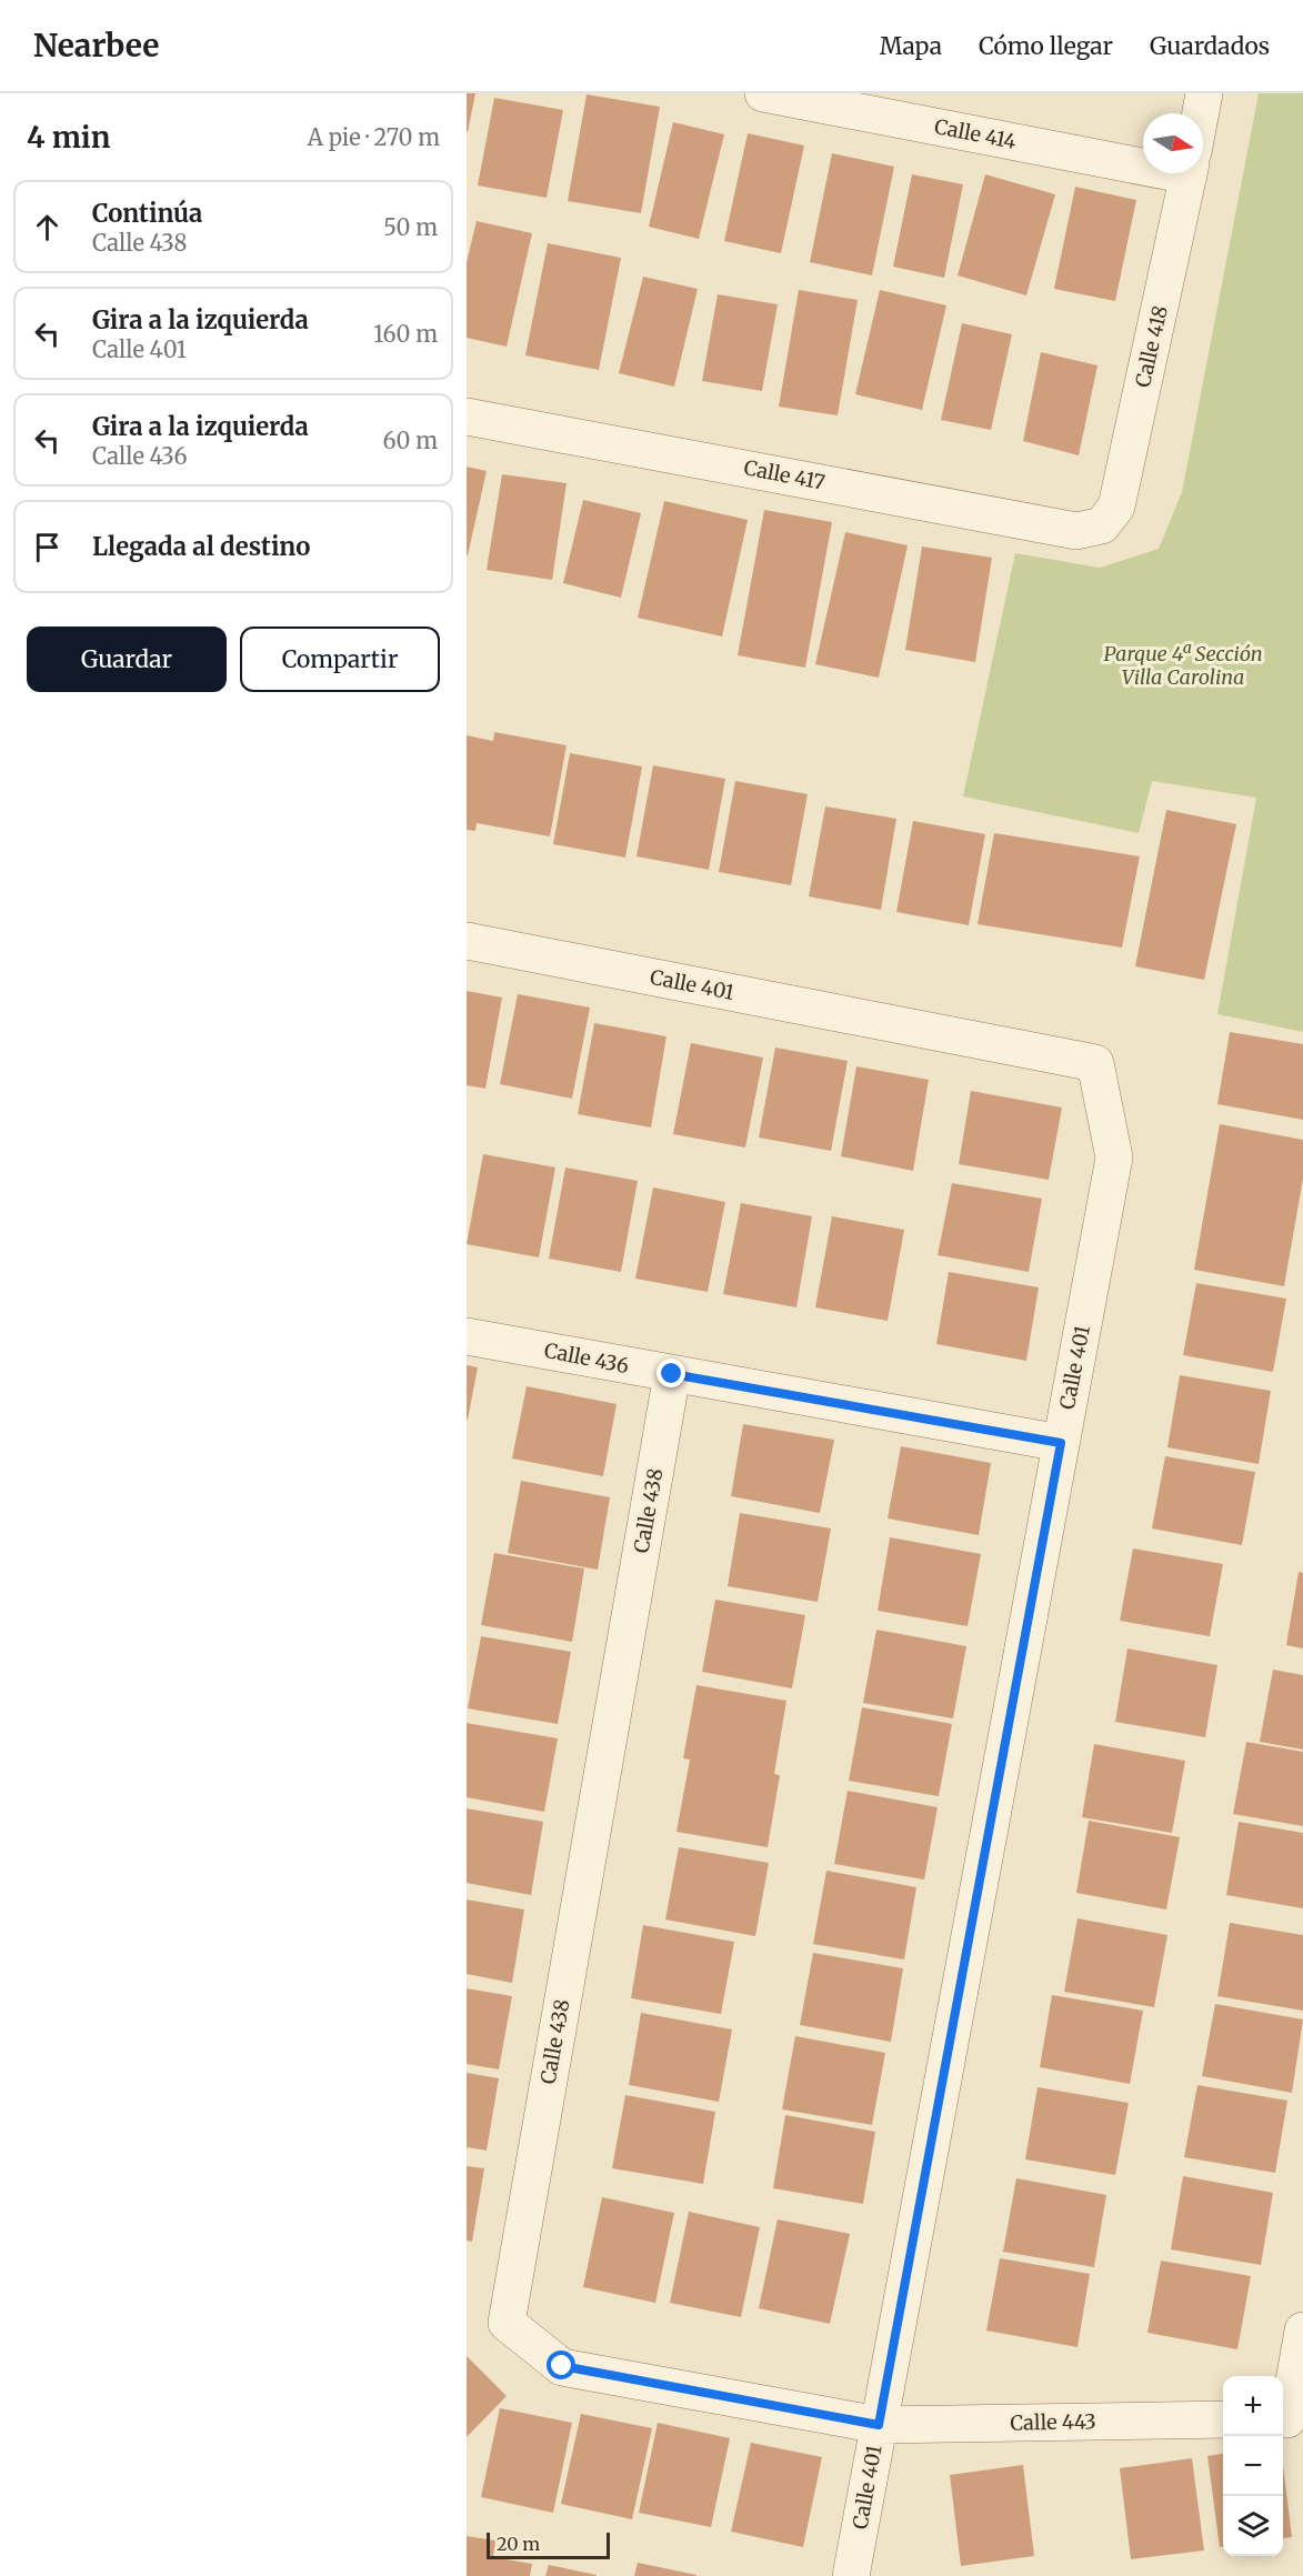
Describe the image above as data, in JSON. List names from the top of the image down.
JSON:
{
  "streets": {
    "street": [
      "Calle 414",
      "Calle 418",
      "Calle 417",
      "Calle 401",
      "Calle 436",
      "Calle 438",
      "Calle 443"
    ]
  },
  "crossings": [
    ["Calle 418", "Calle 417"],
    ["Calle 401", "Calle 436"],
    ["Calle 401", "Calle 438"],
    ["Calle 401", "Calle 443"],
    ["Calle 436", "Calle 438"],
    ["Calle 438", "Calle 443"]
  ],
  "parks": ["Parque 4ª Sección Villa Carolina"],
  "scale_bar": "20 m",
  "north": "right",
  "page": {
    "header": "Nearbee",
    "nav": ["Mapa", "Cómo llegar", "Guardados"],
    "heading": ["4 min", "A pie · 270 m"],
    "list": [
      ["Continúa", "Calle 438", "50 m"],
      ["Gira a la izquierda", "Calle 401", "160 m"],
      ["Gira a la izquierda", "Calle 436", "60 m"],
      "Llegada al destino"
    ],
    "buttons": ["Guardar", "Compartir"],
    "map_buttons": ["+", "−"],
    "scale": "20 m"
  }
}
